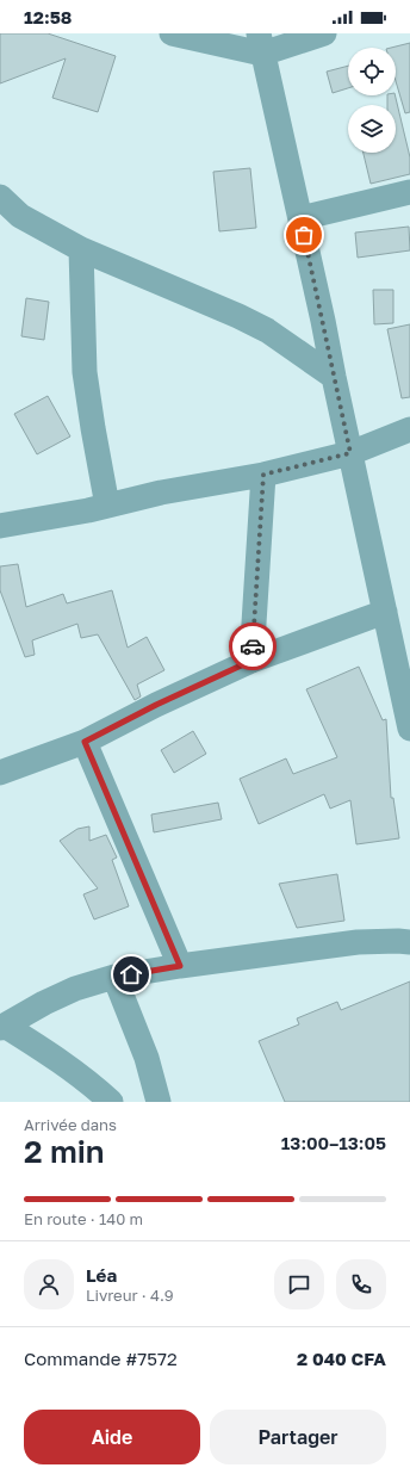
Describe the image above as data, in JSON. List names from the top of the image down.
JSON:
{
  "page": {
    "status": "12:58",
    "heading": ["2 min", "Arrivée dans", "13:00–13:05"],
    "panel": [
      "Léa",
      "Livreur · 4.9",
      "Commande #7572",
      "2 040 CFA"
    ],
    "bar": "En route · 140 m",
    "buttons": ["Aide", "Partager"]
  }
}
